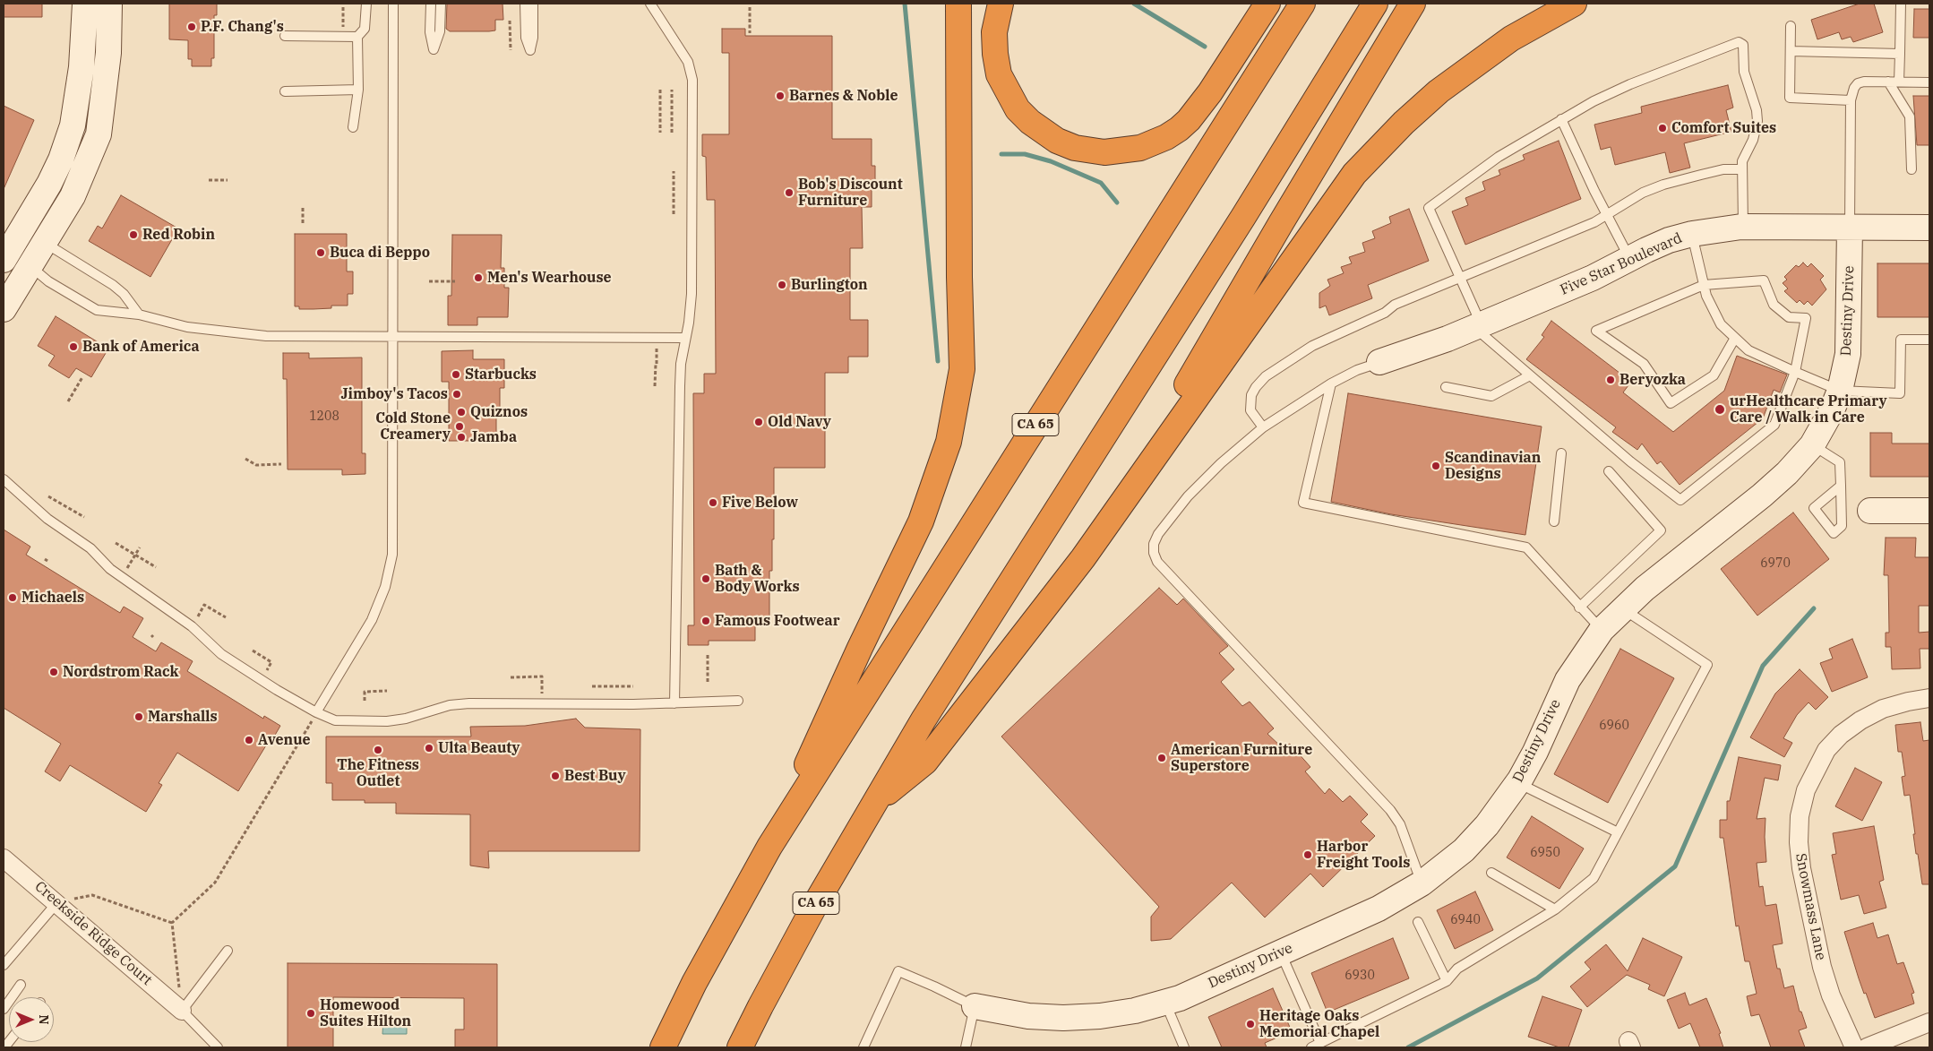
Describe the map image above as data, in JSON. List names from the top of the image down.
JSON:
{
  "streets": {
    "highway": ["CA 65"],
    "street": [
      "Five Star Boulevard",
      "Destiny Drive",
      "Snowmass Lane",
      "Creekside Ridge Court"
    ]
  },
  "crossings": [
    ["Five Star Boulevard", "Destiny Drive"]
  ],
  "places": [
    "P.F. Chang's",
    "Barnes & Noble",
    "Comfort Suites",
    "Bob's Discount Furniture",
    "Red Robin",
    "Buca di Beppo",
    "Men's Wearhouse",
    "Burlington",
    "Bank of America",
    "Starbucks",
    "Beryozka",
    "Jimboy's Tacos",
    "urHealthcare Primary Care / Walk in Care",
    "Quiznos",
    "Old Navy",
    "Cold Stone Creamery",
    "Jamba",
    "Scandinavian Designs",
    "Five Below",
    "Bath & Body Works",
    "Michaels",
    "Famous Footwear",
    "Nordstrom Rack",
    "Marshalls",
    "Avenue",
    "Ulta Beauty",
    "The Fitness Outlet",
    "American Furniture Superstore",
    "Best Buy",
    "Harbor Freight Tools",
    "Homewood Suites Hilton",
    "Heritage Oaks Memorial Chapel"
  ],
  "house_numbers": [
    "1208",
    "6970",
    "6960",
    "6950",
    "6940",
    "6930"
  ],
  "north": "right"
}
